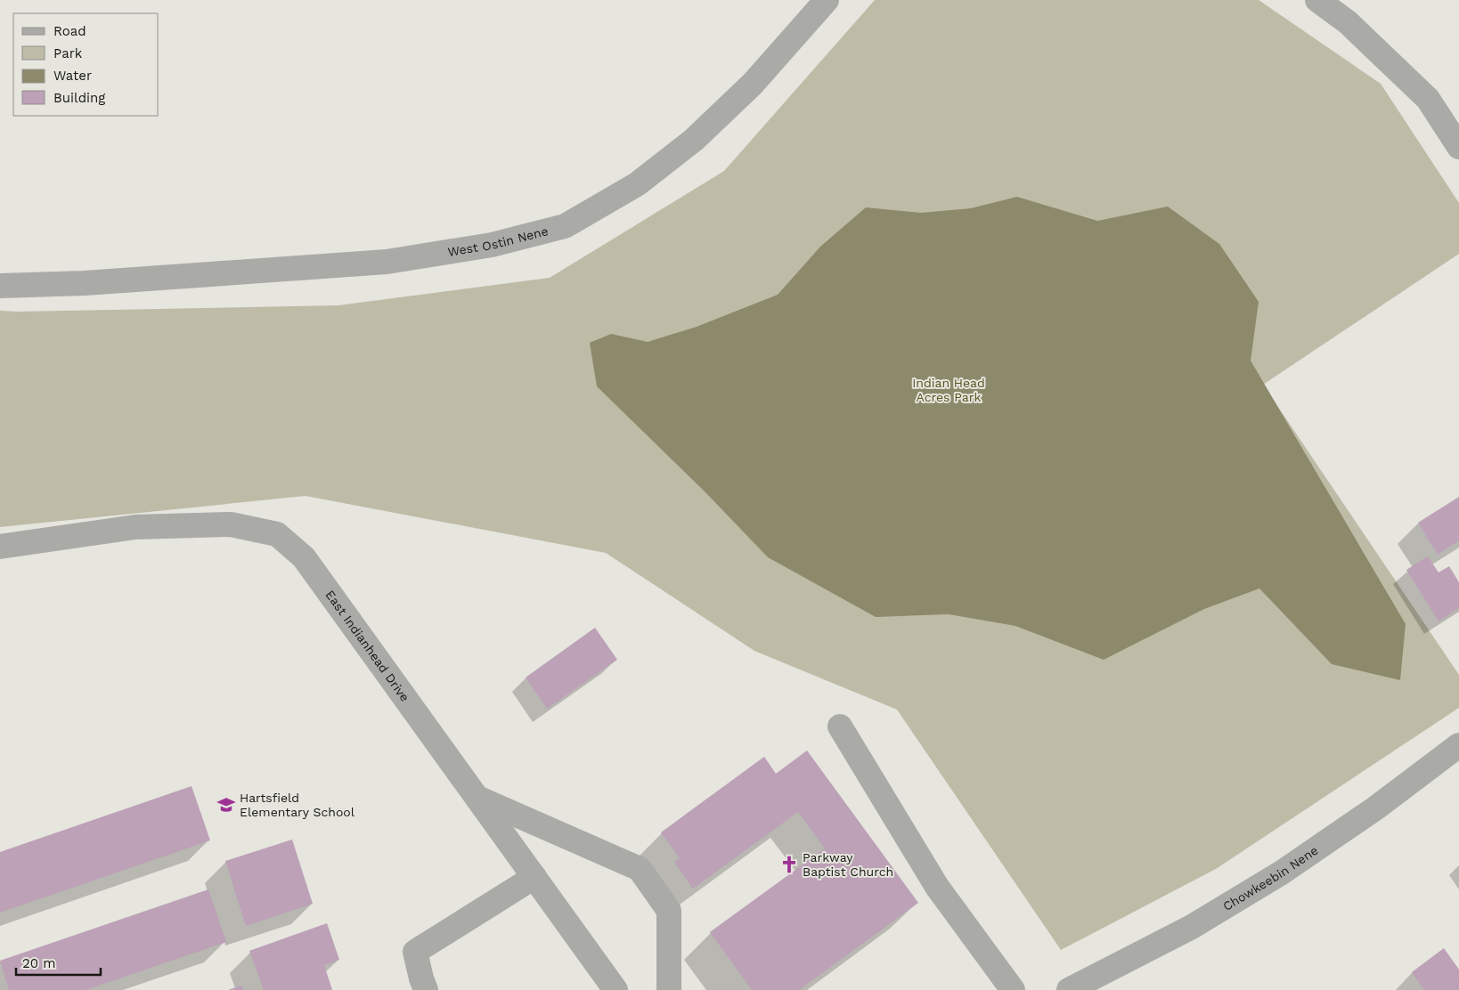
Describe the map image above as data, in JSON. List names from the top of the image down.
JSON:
{
  "streets": {
    "street": ["West Ostin Nene", "East Indianhead Drive", "Chowkeebin Nene"]
  },
  "parks": ["Indian Head Acres Park"],
  "places": {
    "school or university": ["Hartsfield Elementary School"],
    "church": ["Parkway Baptist Church"]
  },
  "legend": [
    "Road",
    "Park",
    "Water",
    "Building"
  ],
  "scale_bar": "20 m"
}
